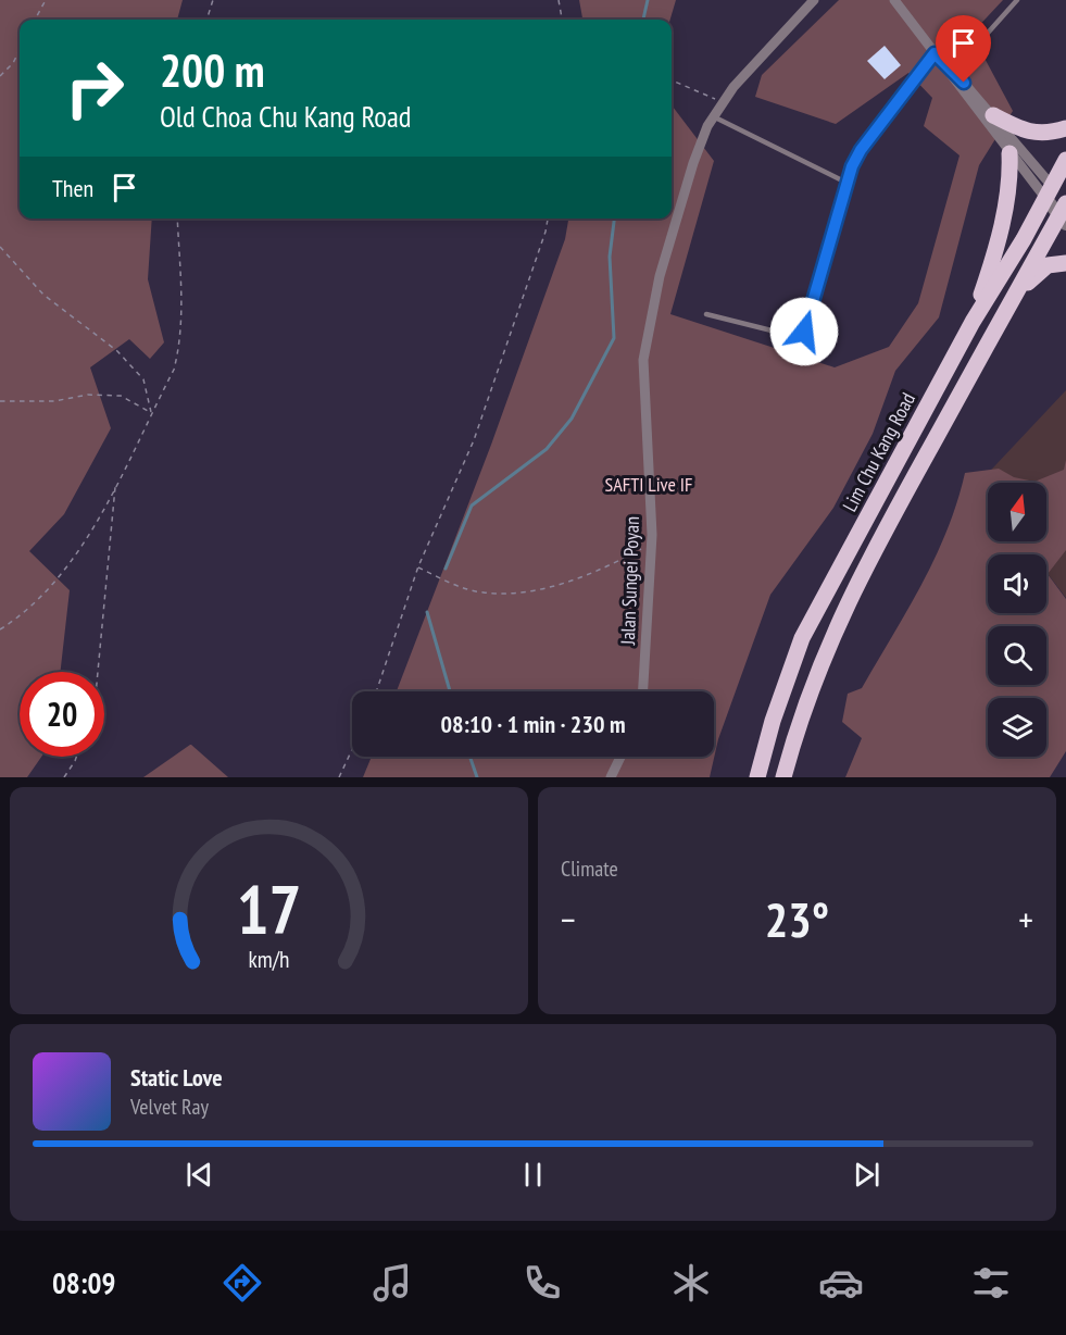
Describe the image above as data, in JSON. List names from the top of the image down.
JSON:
{
  "streets": {
    "main road": ["Lim Chu Kang Road"],
    "street": ["Jalan Sungei Poyan"]
  },
  "parks": ["SAFTI Live IF"],
  "north": "top",
  "page": {
    "turn": ["200 m", "Old Choa Chu Kang Road"],
    "then": "Then",
    "limit": "20",
    "trip": "08:10 · 1 min · 230 m",
    "tile": "Climate",
    "heat": ["−", "23°", "+"],
    "song": ["Static Love", "Velvet Ray"],
    "tabs": "08:09",
    "gauge": ["17", "km/h"]
  }
}
